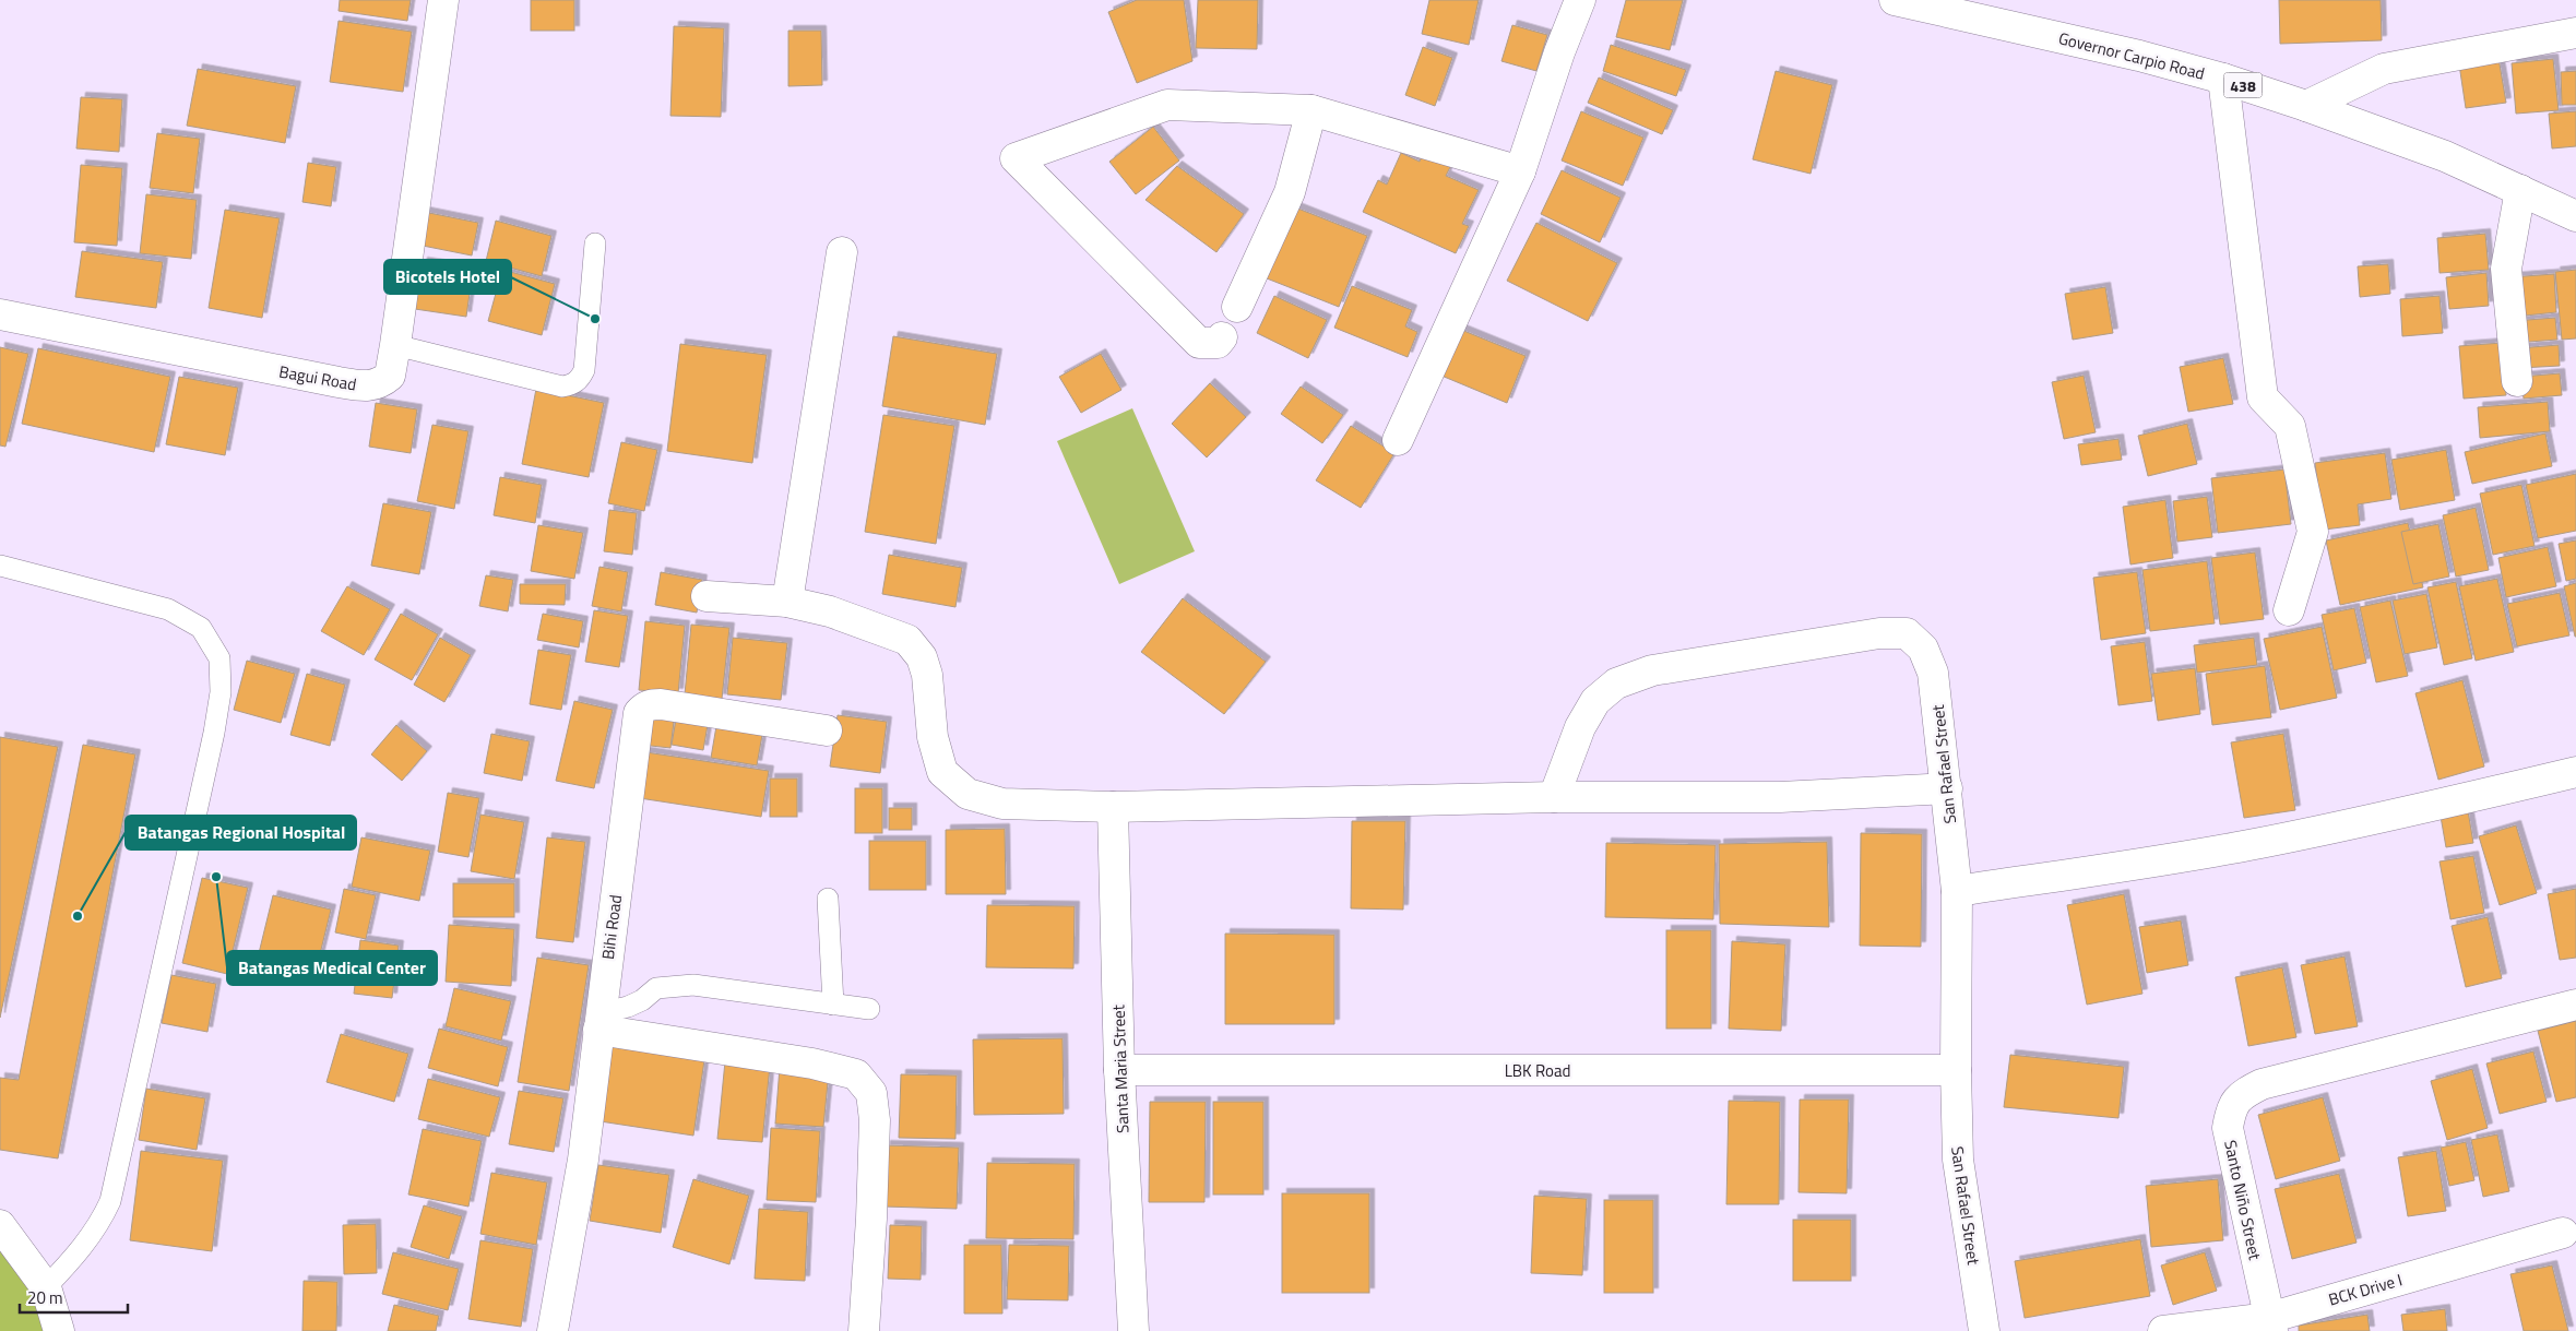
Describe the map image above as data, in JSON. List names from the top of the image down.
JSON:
{
  "streets": {
    "street": [
      "Governor Carpio Road",
      "438",
      "Bagui Road",
      "San Rafael Street",
      "Bihi Road",
      "Santa Maria Street",
      "LBK Road",
      "Santo Niño Street",
      "BCK Drive I"
    ]
  },
  "crossings": [
    ["San Rafael Street", "LBK Road"],
    ["Santa Maria Street", "LBK Road"],
    ["Santo Niño Street", "BCK Drive I"]
  ],
  "places": ["Bicotels Hotel", "Batangas Medical Center", "Batangas Regional Hospital"],
  "scale_bar": "20 m"
}
